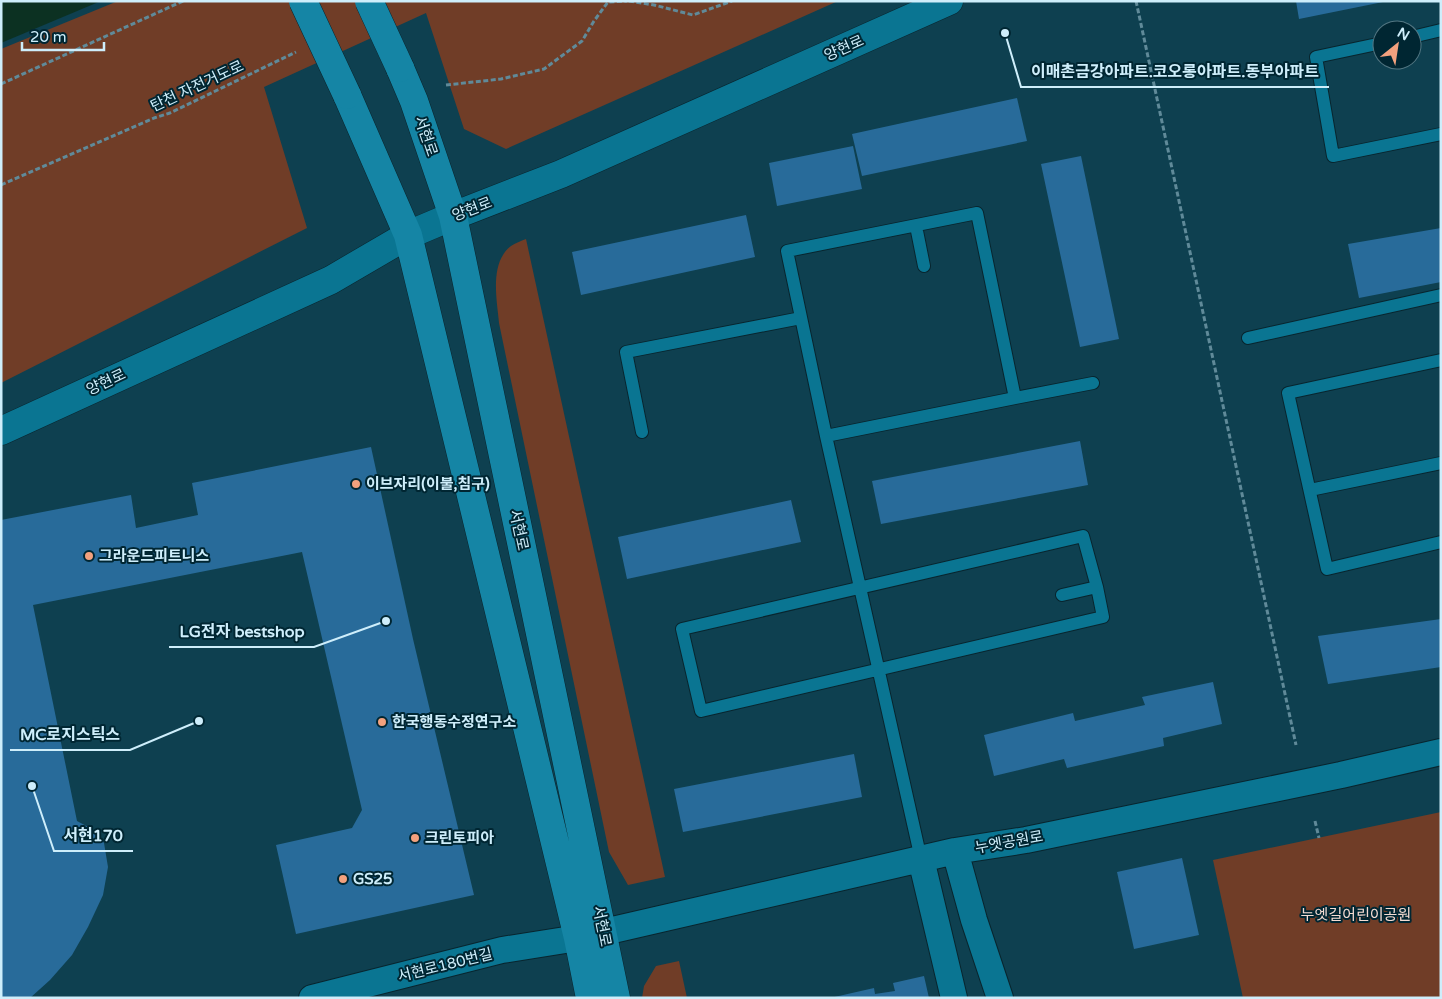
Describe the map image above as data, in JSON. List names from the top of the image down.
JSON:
{
  "streets": {
    "main road": ["양현로", "서현로"],
    "street": ["누엣공원로", "서현로180번길"],
    "path": ["탄천 자전거도로"]
  },
  "crossings": [
    ["양현로", "서현로"],
    ["서현로", "누엣공원로"],
    ["서현로", "서현로180번길"],
    ["누엣공원로", "서현로180번길"]
  ],
  "parks": ["누엣길어린이공원"],
  "places": [
    "이매촌금강아파트.코오롱아파트.동부아파트",
    "이브자리(이불,침구)",
    "그라운드피트니스",
    "LG전자 bestshop",
    "MC로지스틱스",
    "한국행동수정연구소",
    "서현170",
    "크린토피아",
    "GS25"
  ],
  "scale_bar": "20 m",
  "north": "top right"
}
